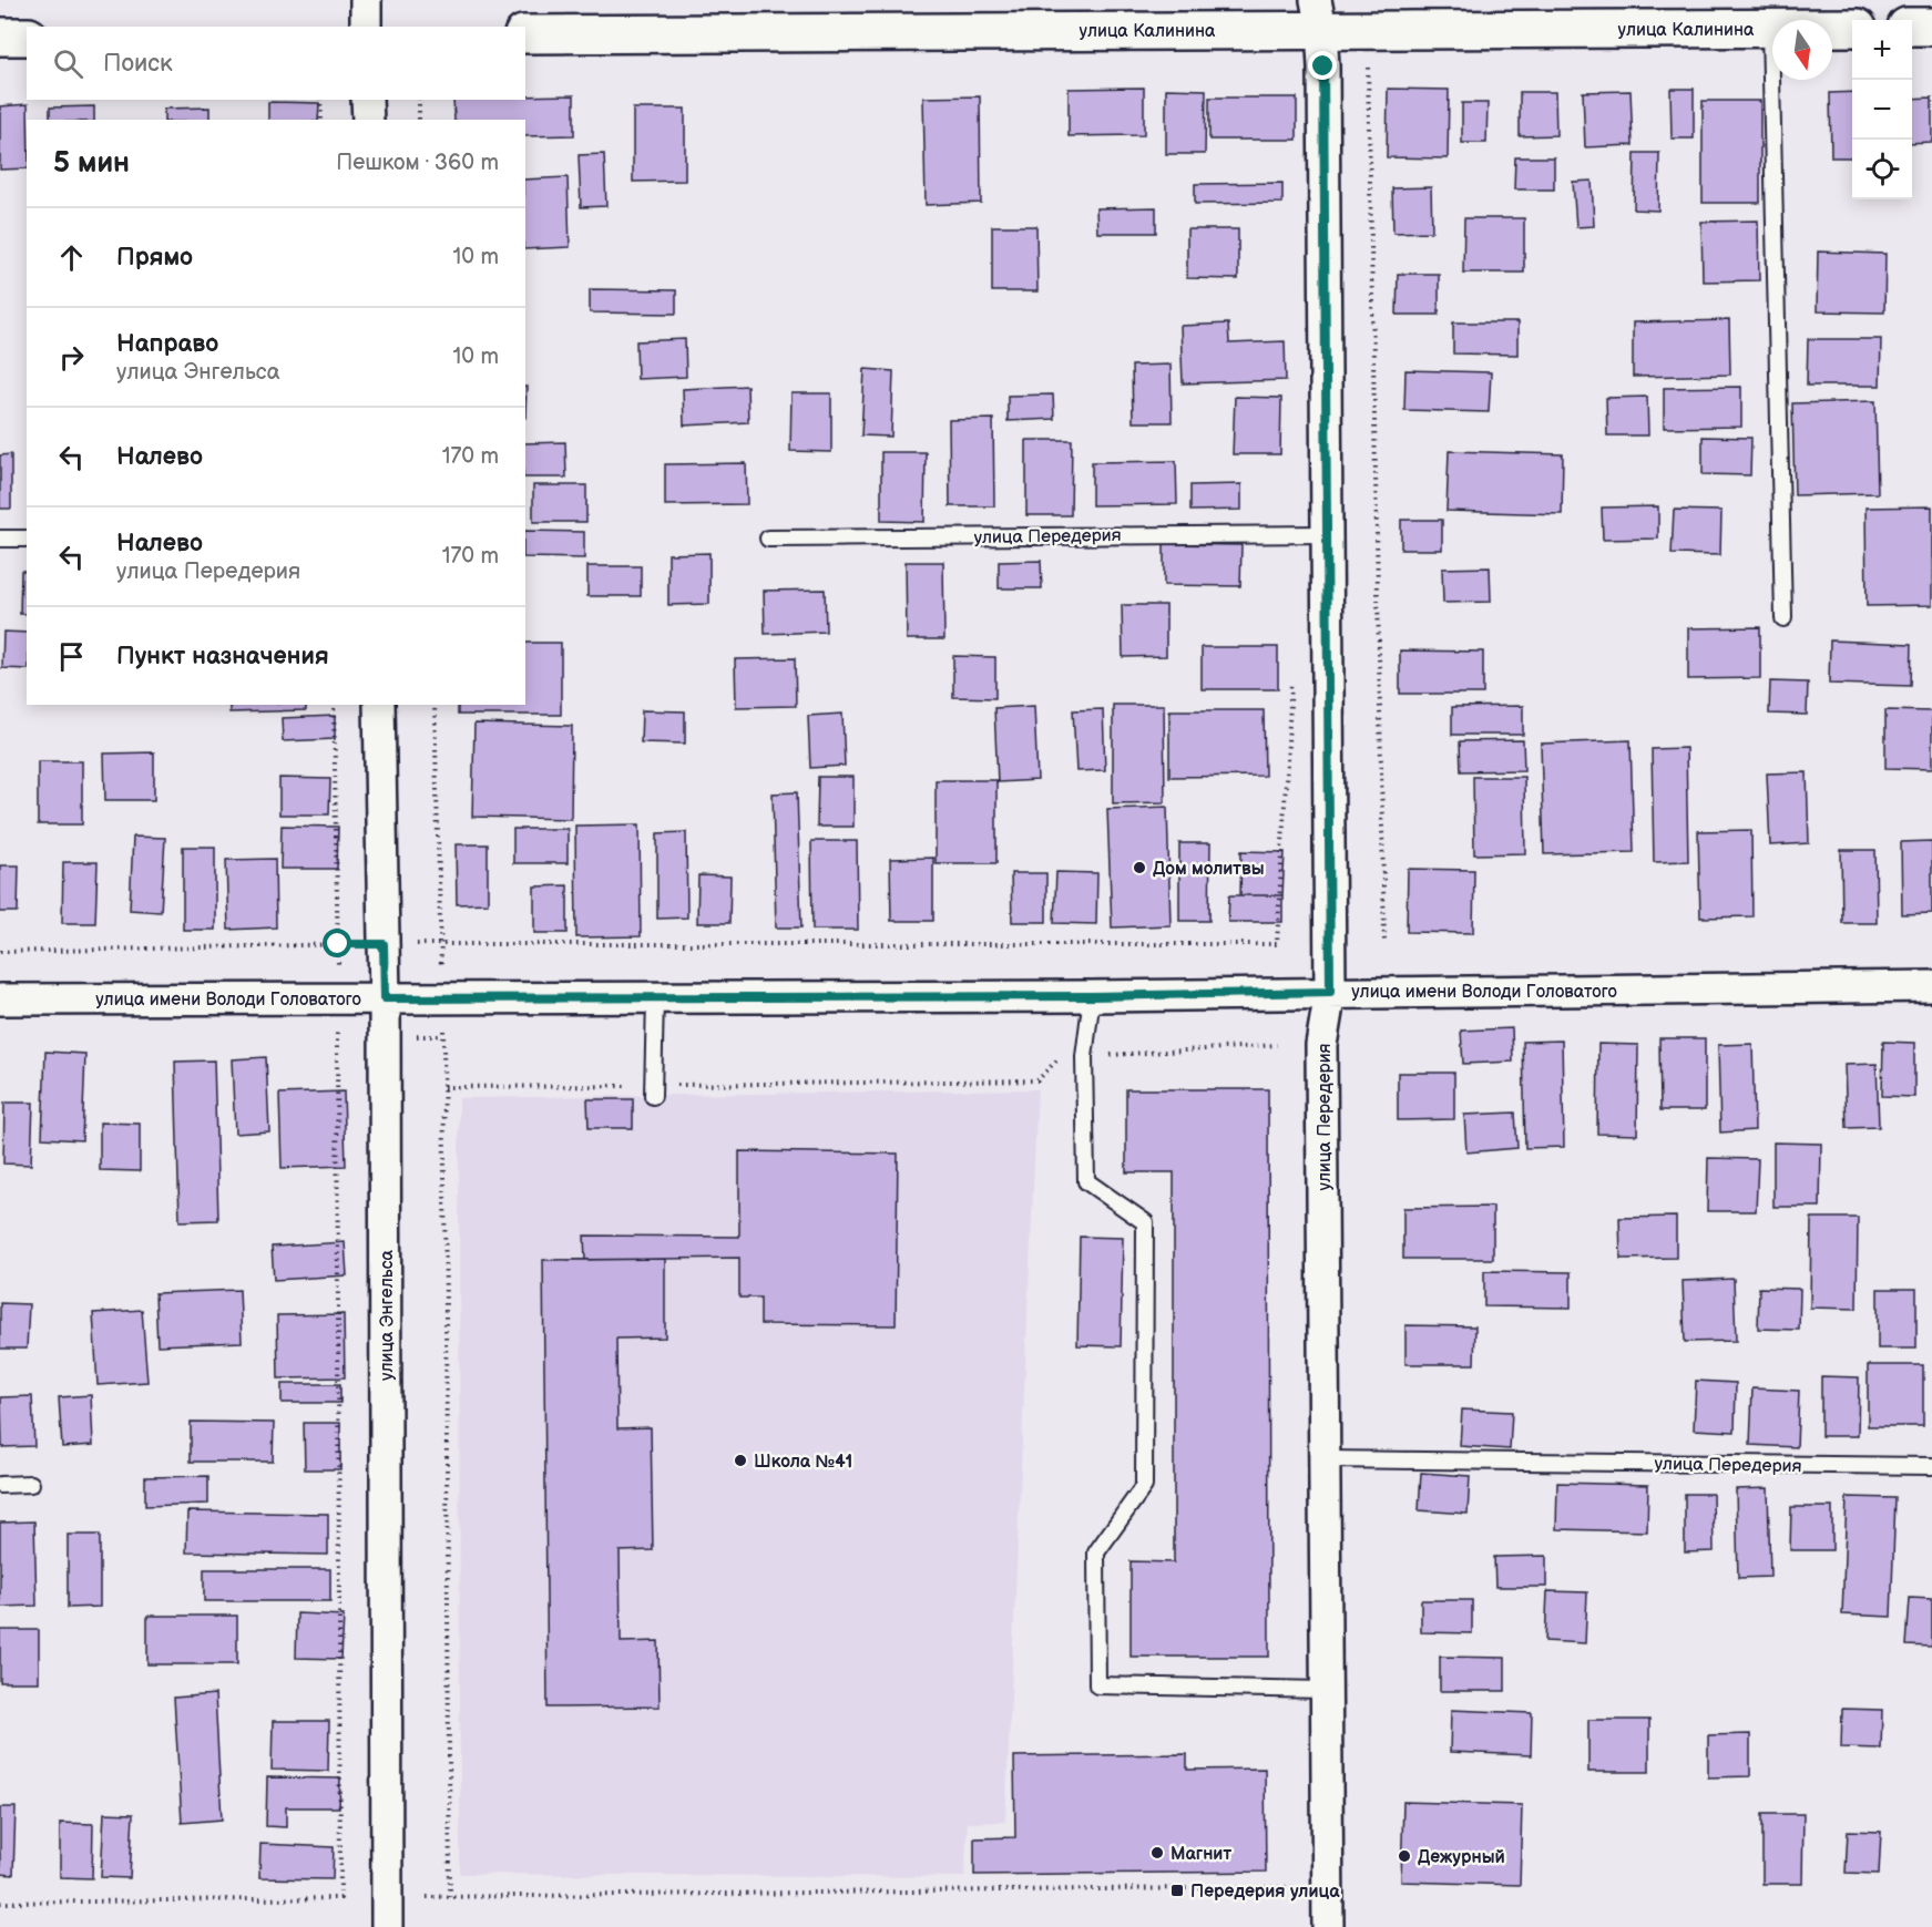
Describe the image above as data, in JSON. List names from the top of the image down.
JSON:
{
  "streets": {
    "main road": ["улица Калинина"],
    "street": ["улица Передерия", "улица имени Володи Головатого", "улица Энгельса"]
  },
  "crossings": [
    ["улица Калинина", "улица Передерия"],
    ["улица Передерия", "улица имени Володи Головатого"],
    ["улица имени Володи Головатого", "улица Энгельса"]
  ],
  "places": {
    "other": [
      "Дом молитвы",
      "Школа №41",
      "Магнит",
      "Дежурный"
    ],
    "transit": ["Передерия улица"]
  },
  "north": "bottom",
  "page": {
    "map_buttons": ["+", "−"],
    "search": "Поиск",
    "heading": ["5 мин", "Пешком · 360 m"],
    "list": [
      ["Прямо", "10 m"],
      ["Направо", "улица Энгельса", "10 m"],
      ["Налево", "170 m"],
      ["Налево", "улица Передерия", "170 m"],
      "Пункт назначения"
    ]
  }
}
